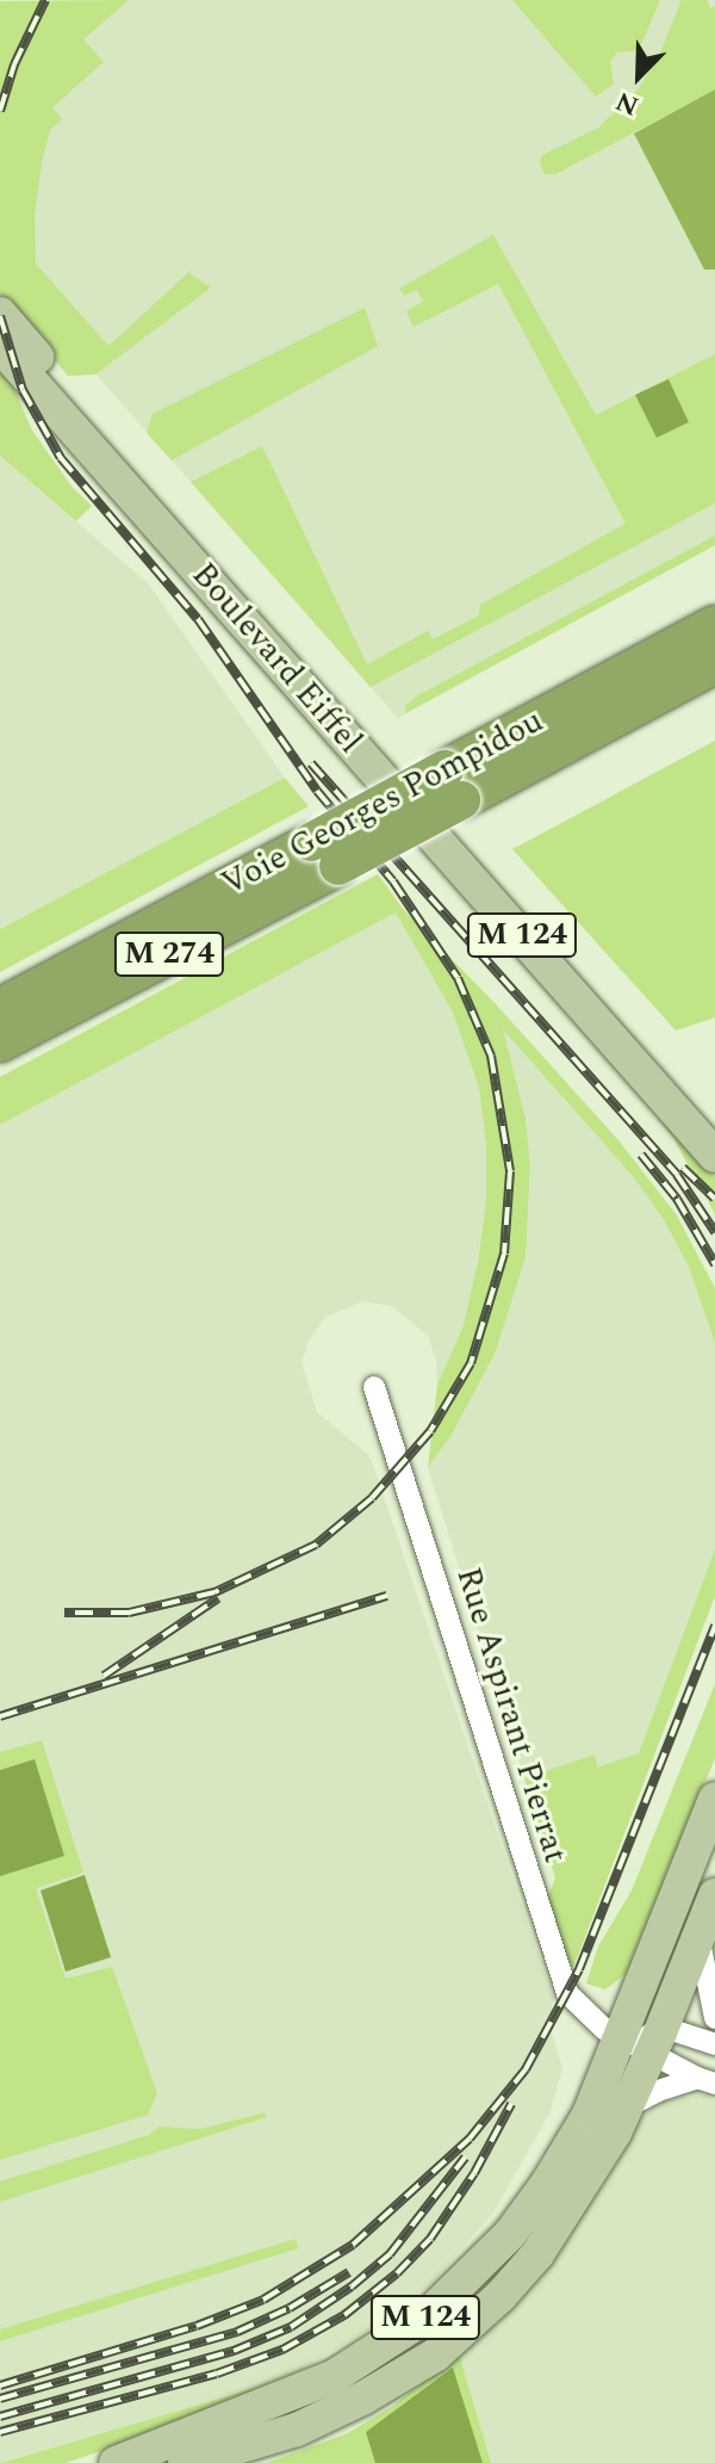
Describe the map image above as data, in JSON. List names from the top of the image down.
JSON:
{
  "streets": {
    "highway": ["Voie Georges Pompidou", "M 274"],
    "main road": ["Boulevard Eiffel", "M 124"],
    "street": ["Rue Aspirant Pierrat"]
  },
  "crossings": [
    ["M 124", "Rue Aspirant Pierrat"]
  ],
  "north": "bottom left"
}
